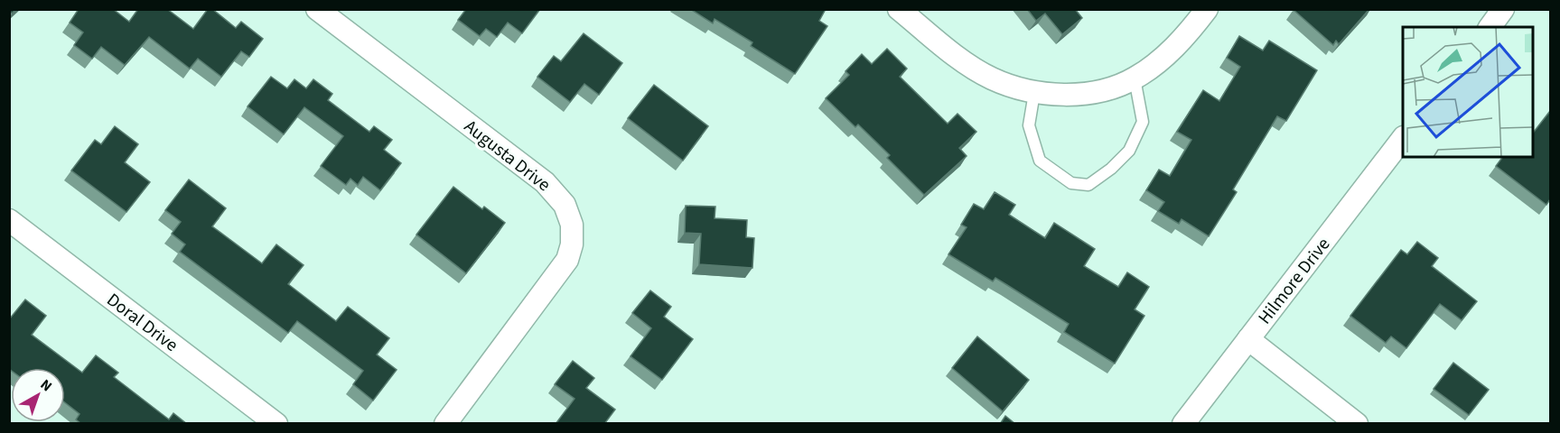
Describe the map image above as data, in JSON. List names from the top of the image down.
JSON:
{
  "streets": {
    "street": ["Augusta Drive", "Hilmore Drive", "Doral Drive"]
  },
  "north": "top right"
}
